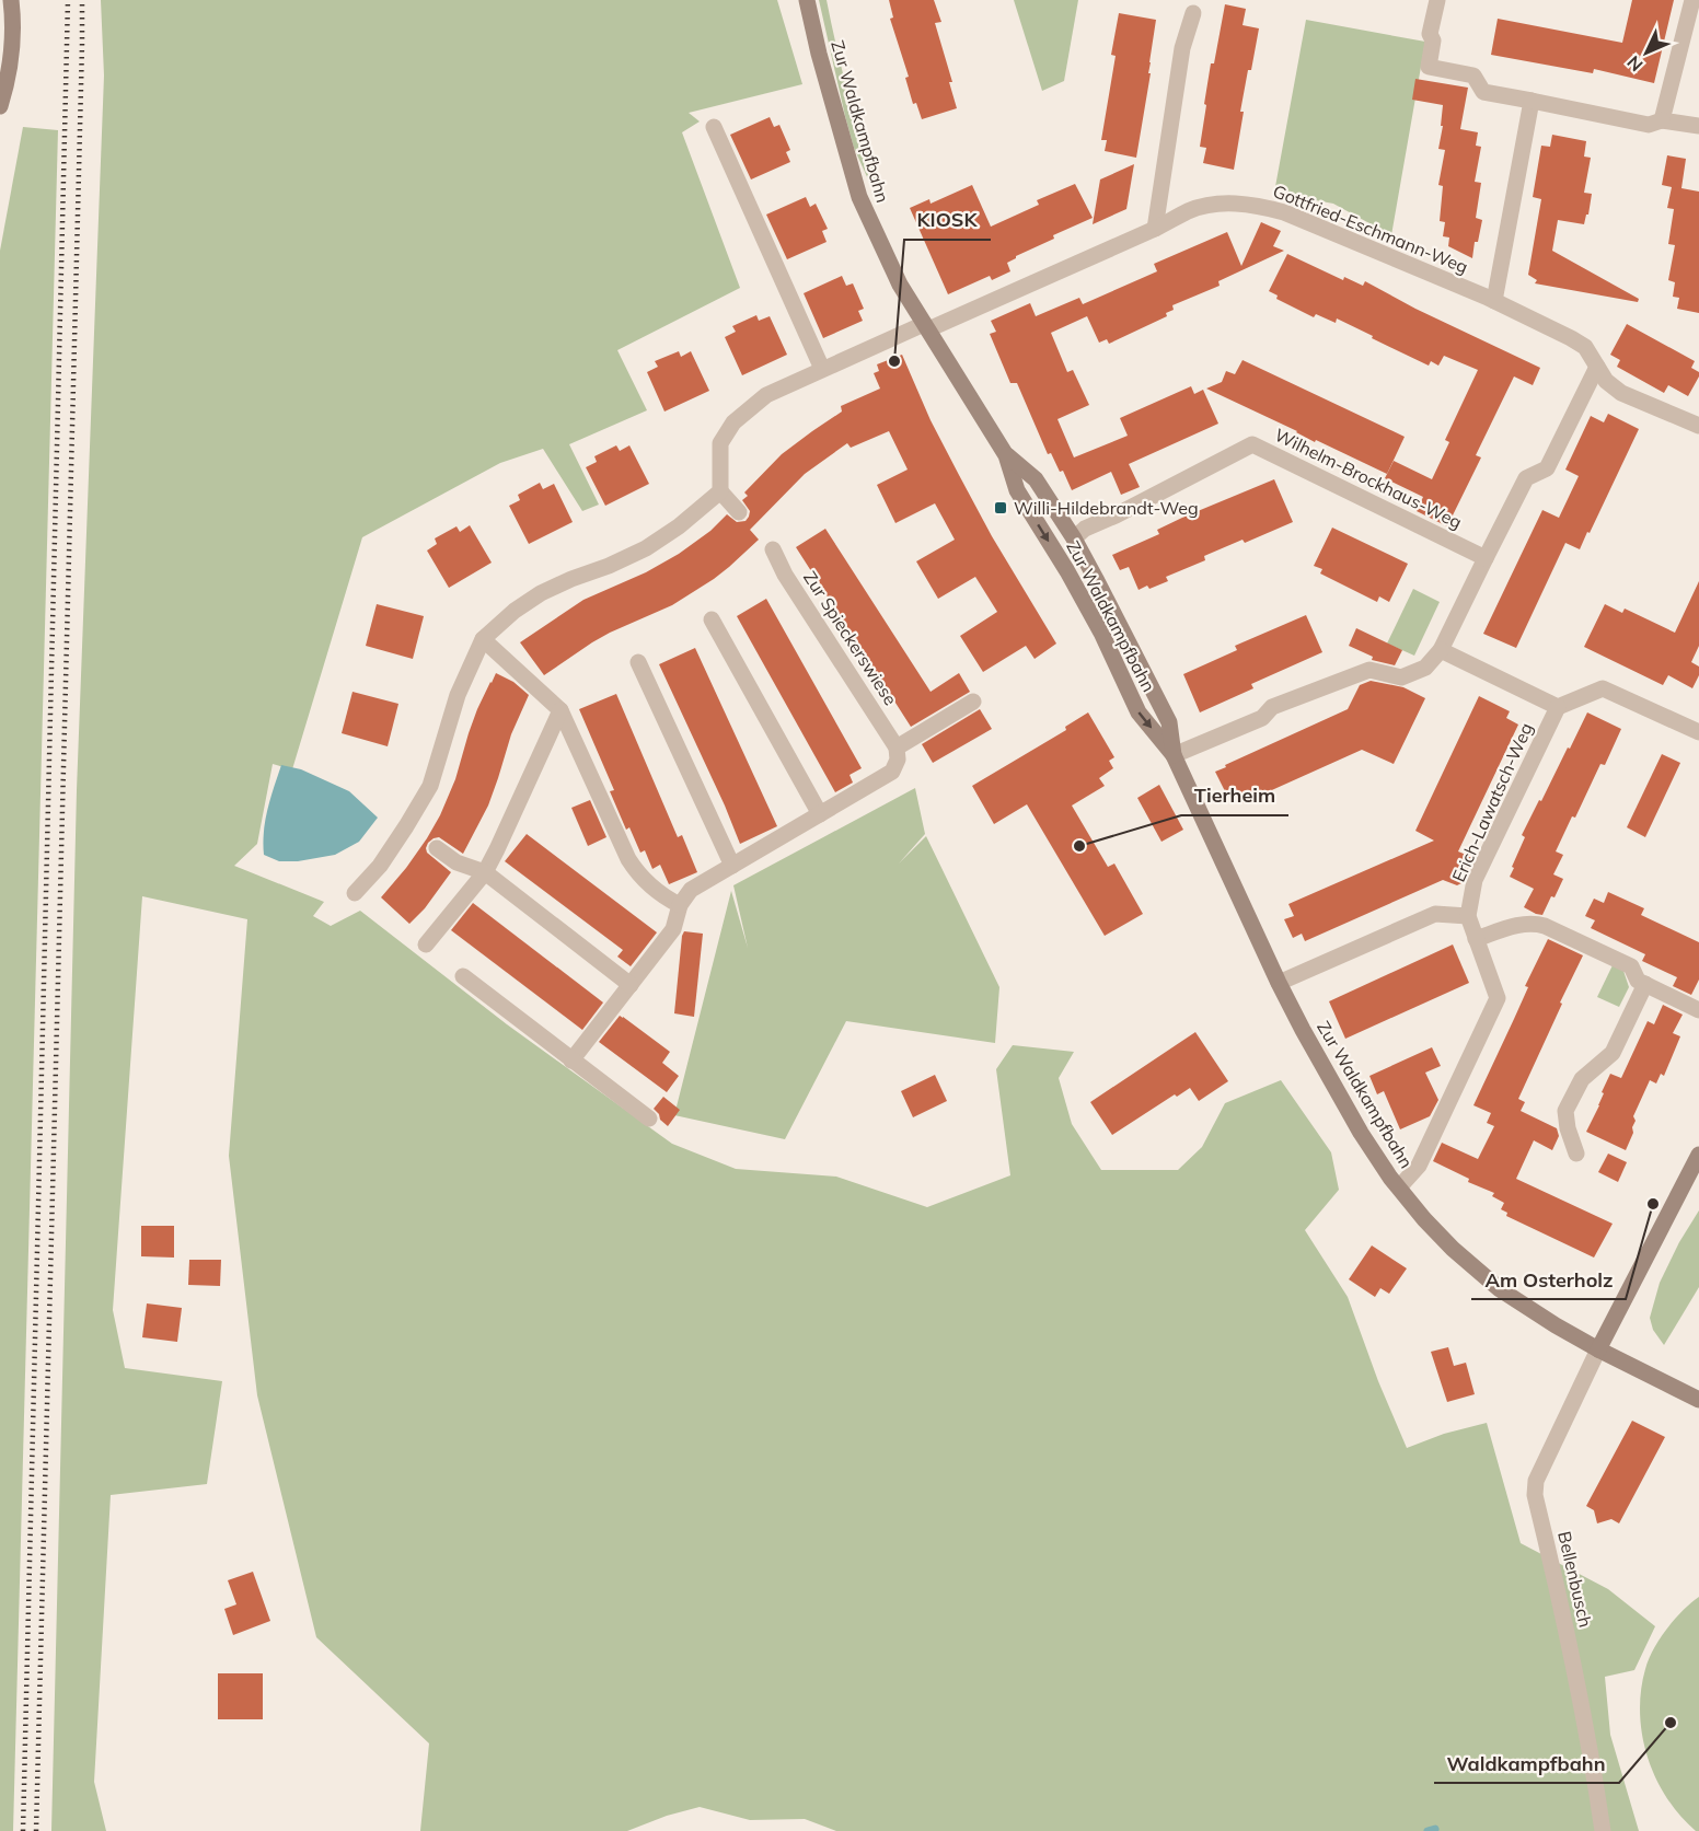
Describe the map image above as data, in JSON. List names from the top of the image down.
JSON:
{
  "streets": {
    "main road": ["Zur Waldkampfbahn"],
    "street": [
      "Gottfried-Eschmann-Weg",
      "Wilhelm-Brockhaus-Weg",
      "Zur Spieckerswiese",
      "Erich-Lawatsch-Weg",
      "Bellenbusch"
    ]
  },
  "crossings": [
    ["Zur Waldkampfbahn", "Gottfried-Eschmann-Weg"],
    ["Zur Waldkampfbahn", "Wilhelm-Brockhaus-Weg"],
    ["Zur Waldkampfbahn", "Erich-Lawatsch-Weg"],
    ["Zur Waldkampfbahn", "Bellenbusch"]
  ],
  "places": {
    "other": [
      "KIOSK",
      "Tierheim",
      "Am Osterholz",
      "Waldkampfbahn"
    ],
    "transit": ["Willi-Hildebrandt-Weg"]
  },
  "north": "bottom left"
}
